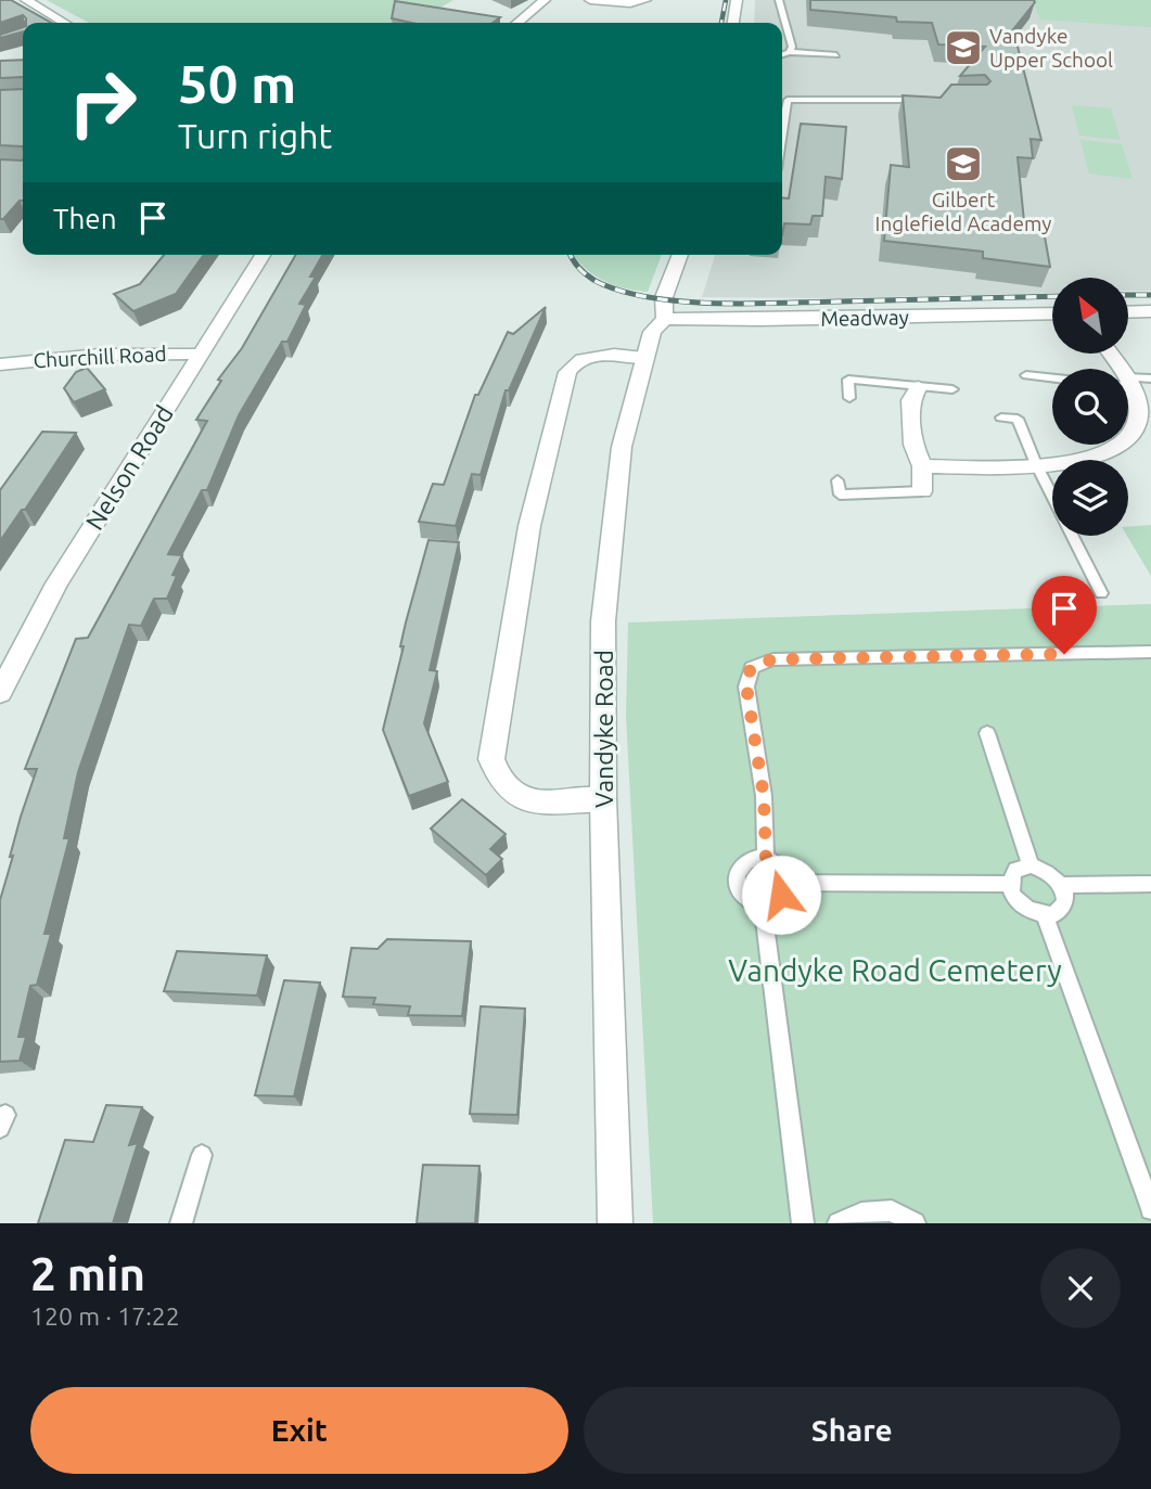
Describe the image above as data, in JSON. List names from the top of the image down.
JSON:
{
  "streets": {
    "street": [
      "Meadway",
      "Churchill Road",
      "Nelson Road",
      "Vandyke Road"
    ]
  },
  "crossings": [
    ["Meadway", "Vandyke Road"],
    ["Churchill Road", "Nelson Road"]
  ],
  "parks": ["Vandyke Road Cemetery"],
  "places": {
    "school or university": ["Vandyke Upper School", "Gilbert Inglefield Academy"]
  },
  "north": "top left",
  "page": {
    "turn": ["50 m", "Turn right"],
    "then": "Then",
    "heading": ["2 min", "120 m · 17:22"],
    "buttons": ["Exit", "Share"]
  }
}
